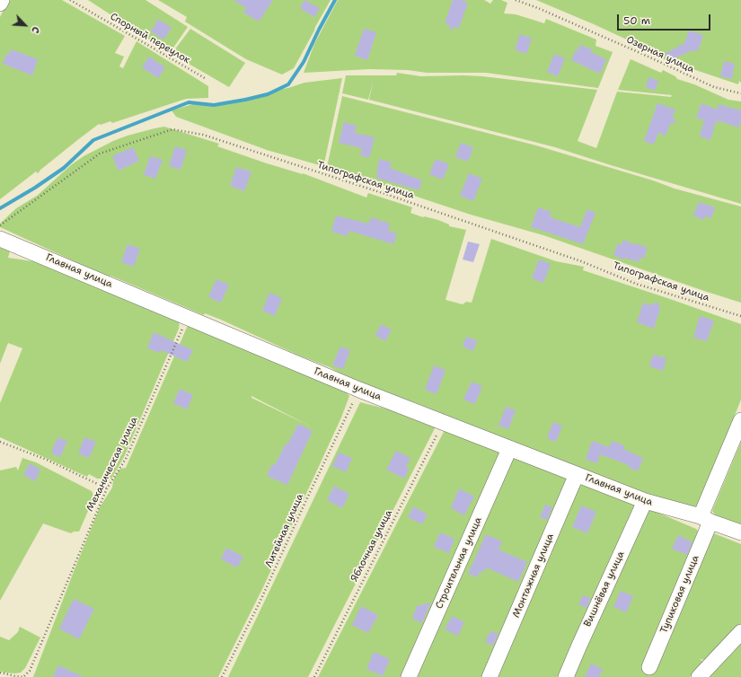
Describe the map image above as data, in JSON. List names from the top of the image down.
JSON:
{
  "streets": {
    "street": [
      "Главная улица",
      "Строительная улица",
      "Монтажная улица",
      "Вишнёвая улица",
      "Тупиковая улица"
    ],
    "path": [
      "Спорный переулок",
      "Озерная улица",
      "Типографская улица",
      "Механическая улица",
      "Литейная улица",
      "Яблочная улица"
    ]
  },
  "crossings": [
    ["Главная улица", "Механическая улица"],
    ["Главная улица", "Литейная улица"],
    ["Главная улица", "Яблочная улица"],
    ["Главная улица", "Строительная улица"],
    ["Главная улица", "Монтажная улица"],
    ["Главная улица", "Вишнёвая улица"],
    ["Главная улица", "Тупиковая улица"]
  ],
  "scale_bar": "50 m",
  "north": "bottom right"
}
